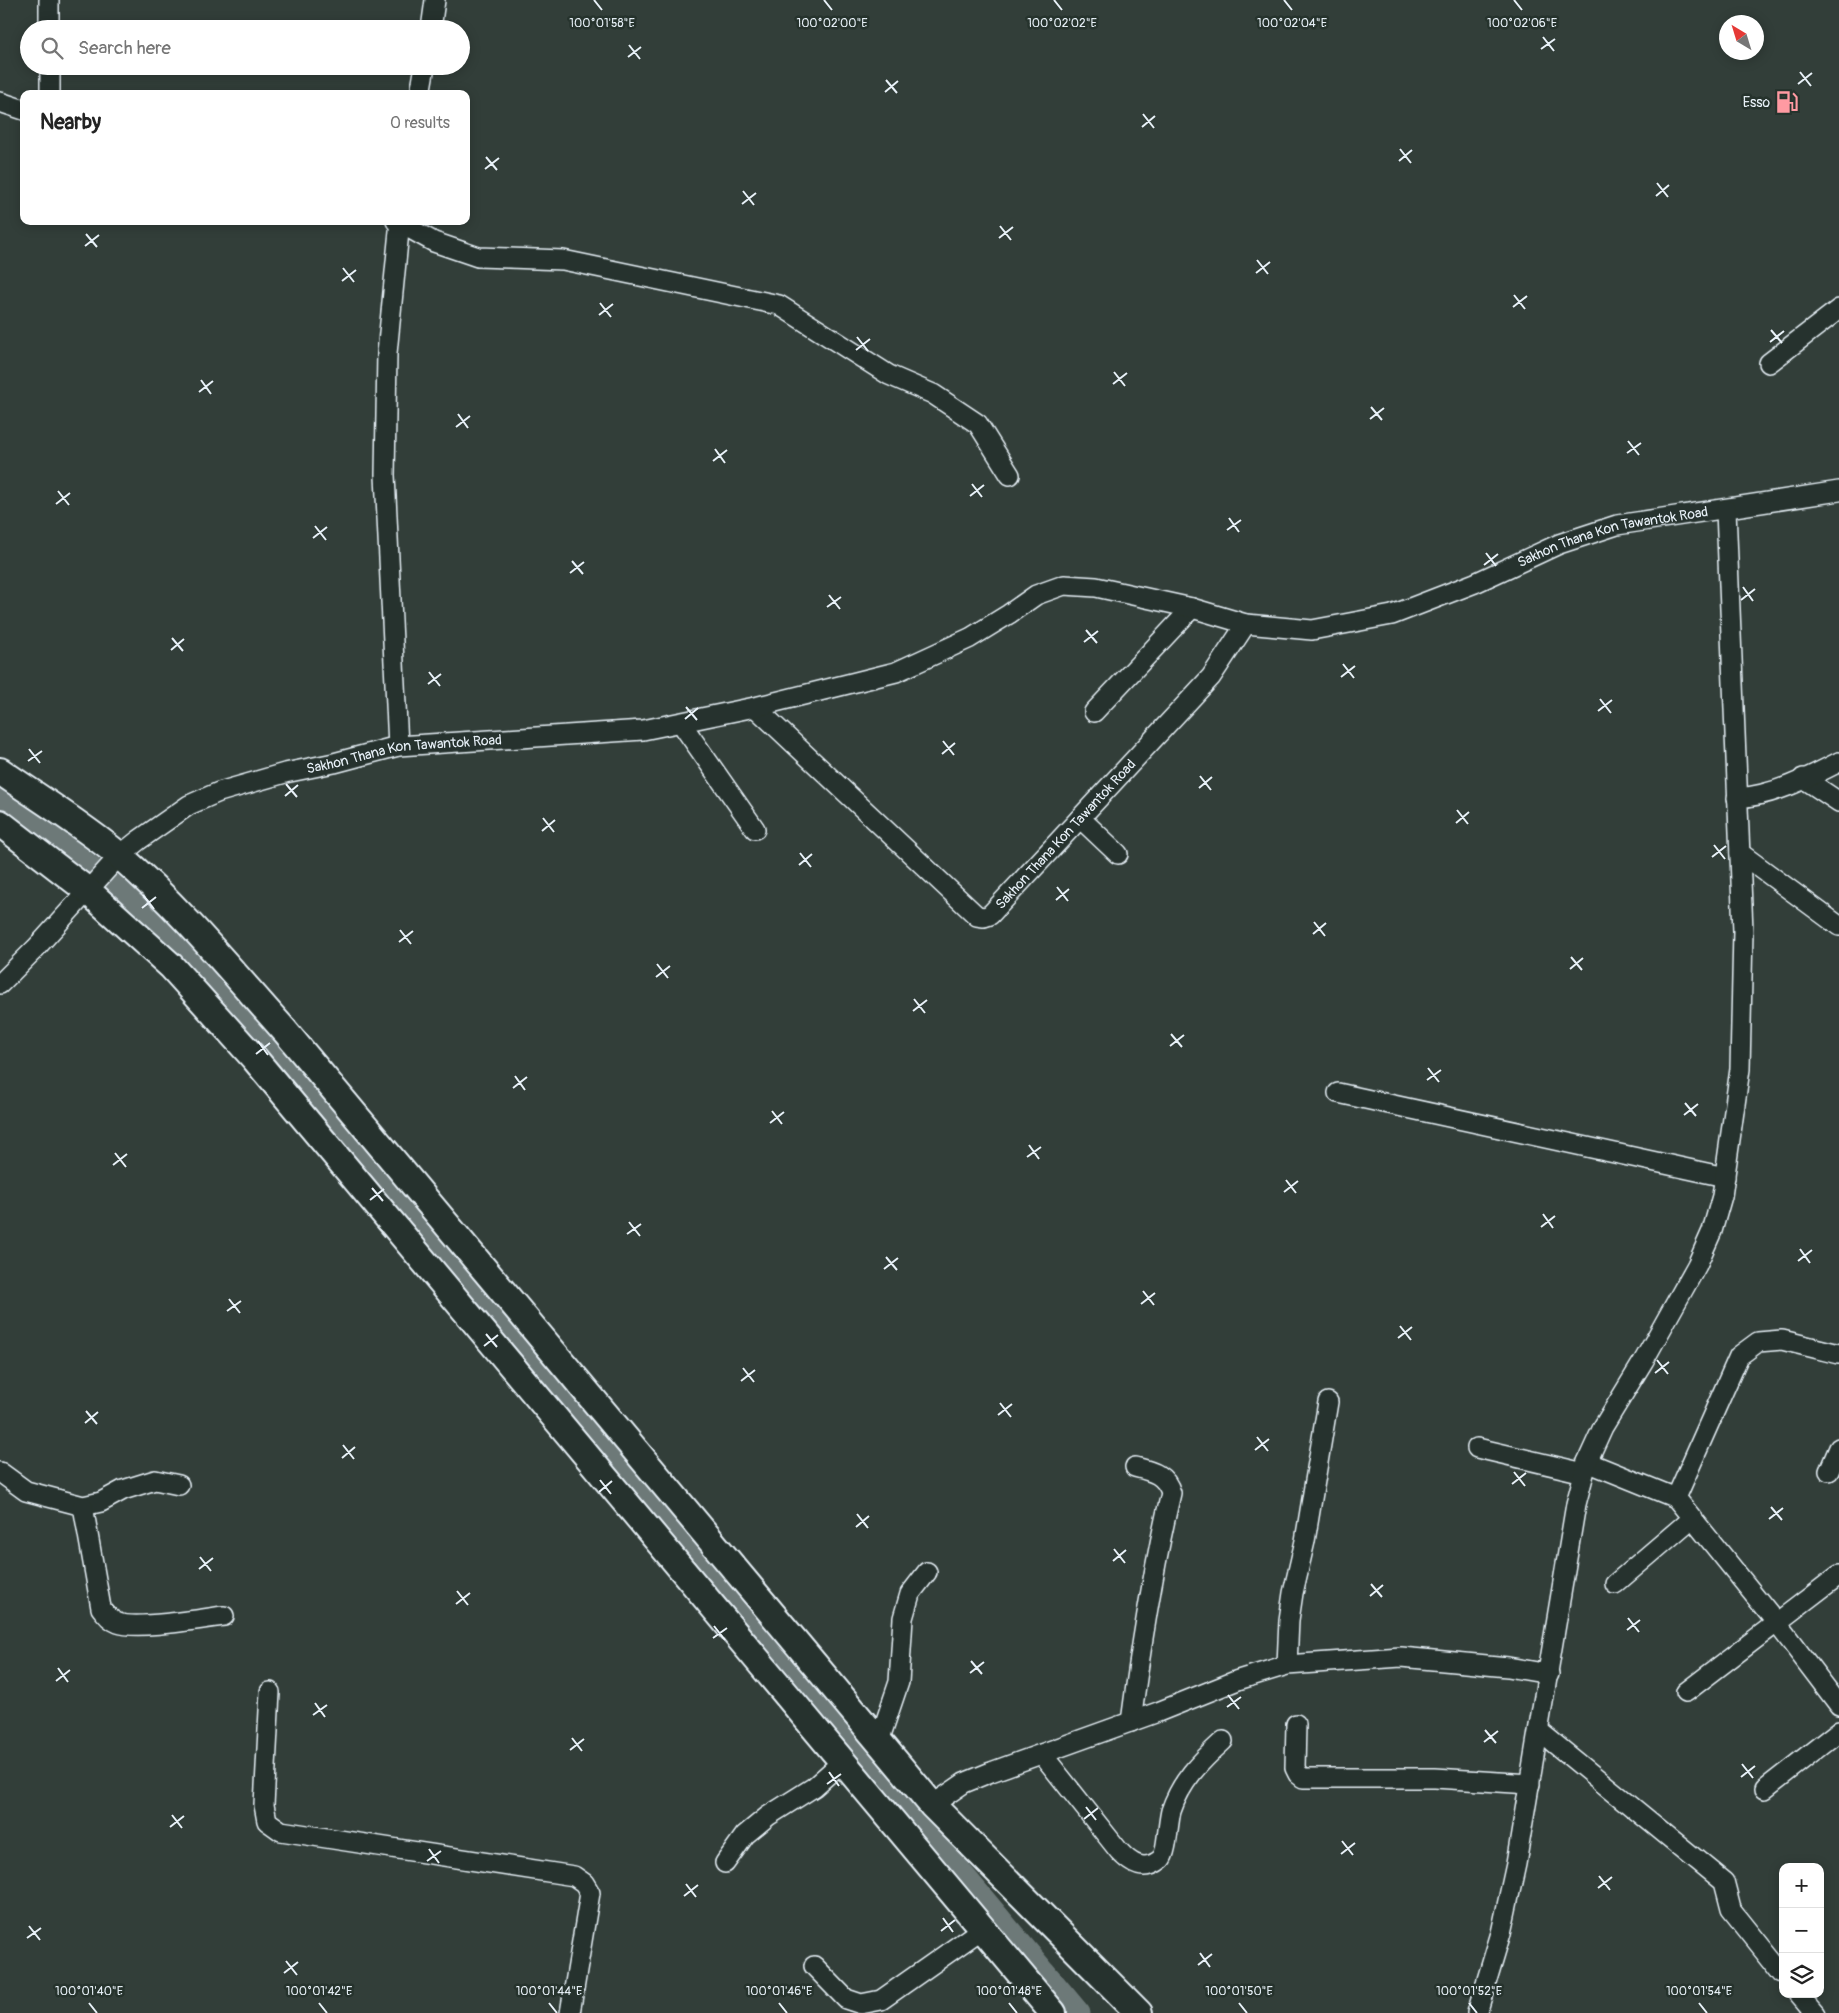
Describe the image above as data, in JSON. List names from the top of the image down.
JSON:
{
  "streets": {
    "street": ["Sakhon Thana Kon Tawantok Road"]
  },
  "places": {
    "fuel station": ["Esso"]
  },
  "north": "top left",
  "page": {
    "search": "Search here",
    "heading": ["Nearby", "0 results"],
    "map_buttons": ["+", "−"]
  },
  "coordinates": [
    "100°01'58\"E",
    "100°02'00\"E",
    "100°02'02\"E",
    "100°02'04\"E",
    "100°02'06\"E",
    "100°01'40\"E",
    "100°01'42\"E",
    "100°01'44\"E",
    "100°01'46\"E",
    "100°01'48\"E",
    "100°01'50\"E",
    "100°01'52\"E",
    "100°01'54\"E"
  ]
}
